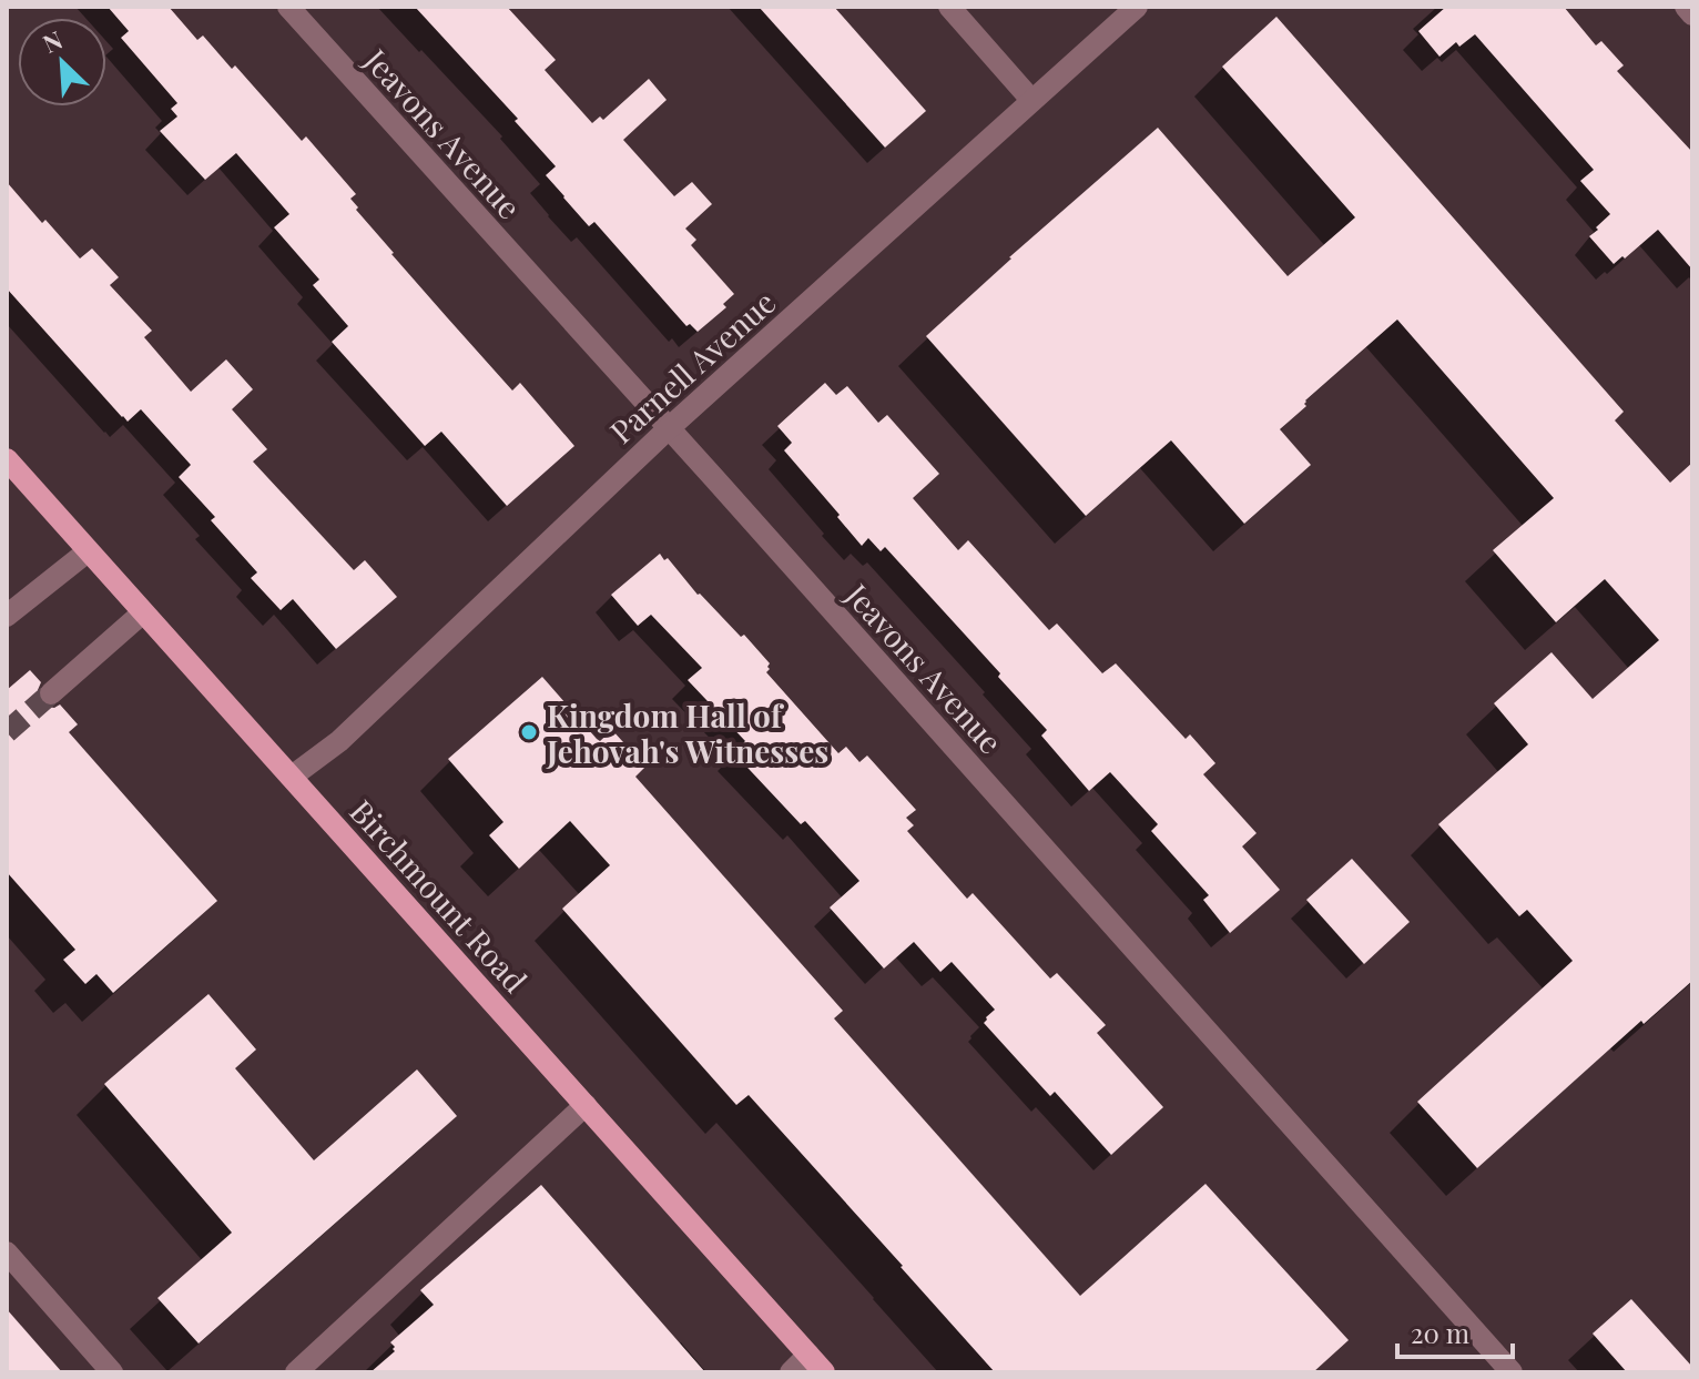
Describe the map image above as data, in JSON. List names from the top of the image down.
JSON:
{
  "streets": {
    "main road": ["Birchmount Road"],
    "street": ["Jeavons Avenue", "Parnell Avenue"]
  },
  "crossings": [
    ["Jeavons Avenue", "Parnell Avenue"],
    ["Parnell Avenue", "Birchmount Road"]
  ],
  "places": ["Kingdom Hall of Jehovah's Witnesses"],
  "scale_bar": "20 m",
  "north": "top left"
}
